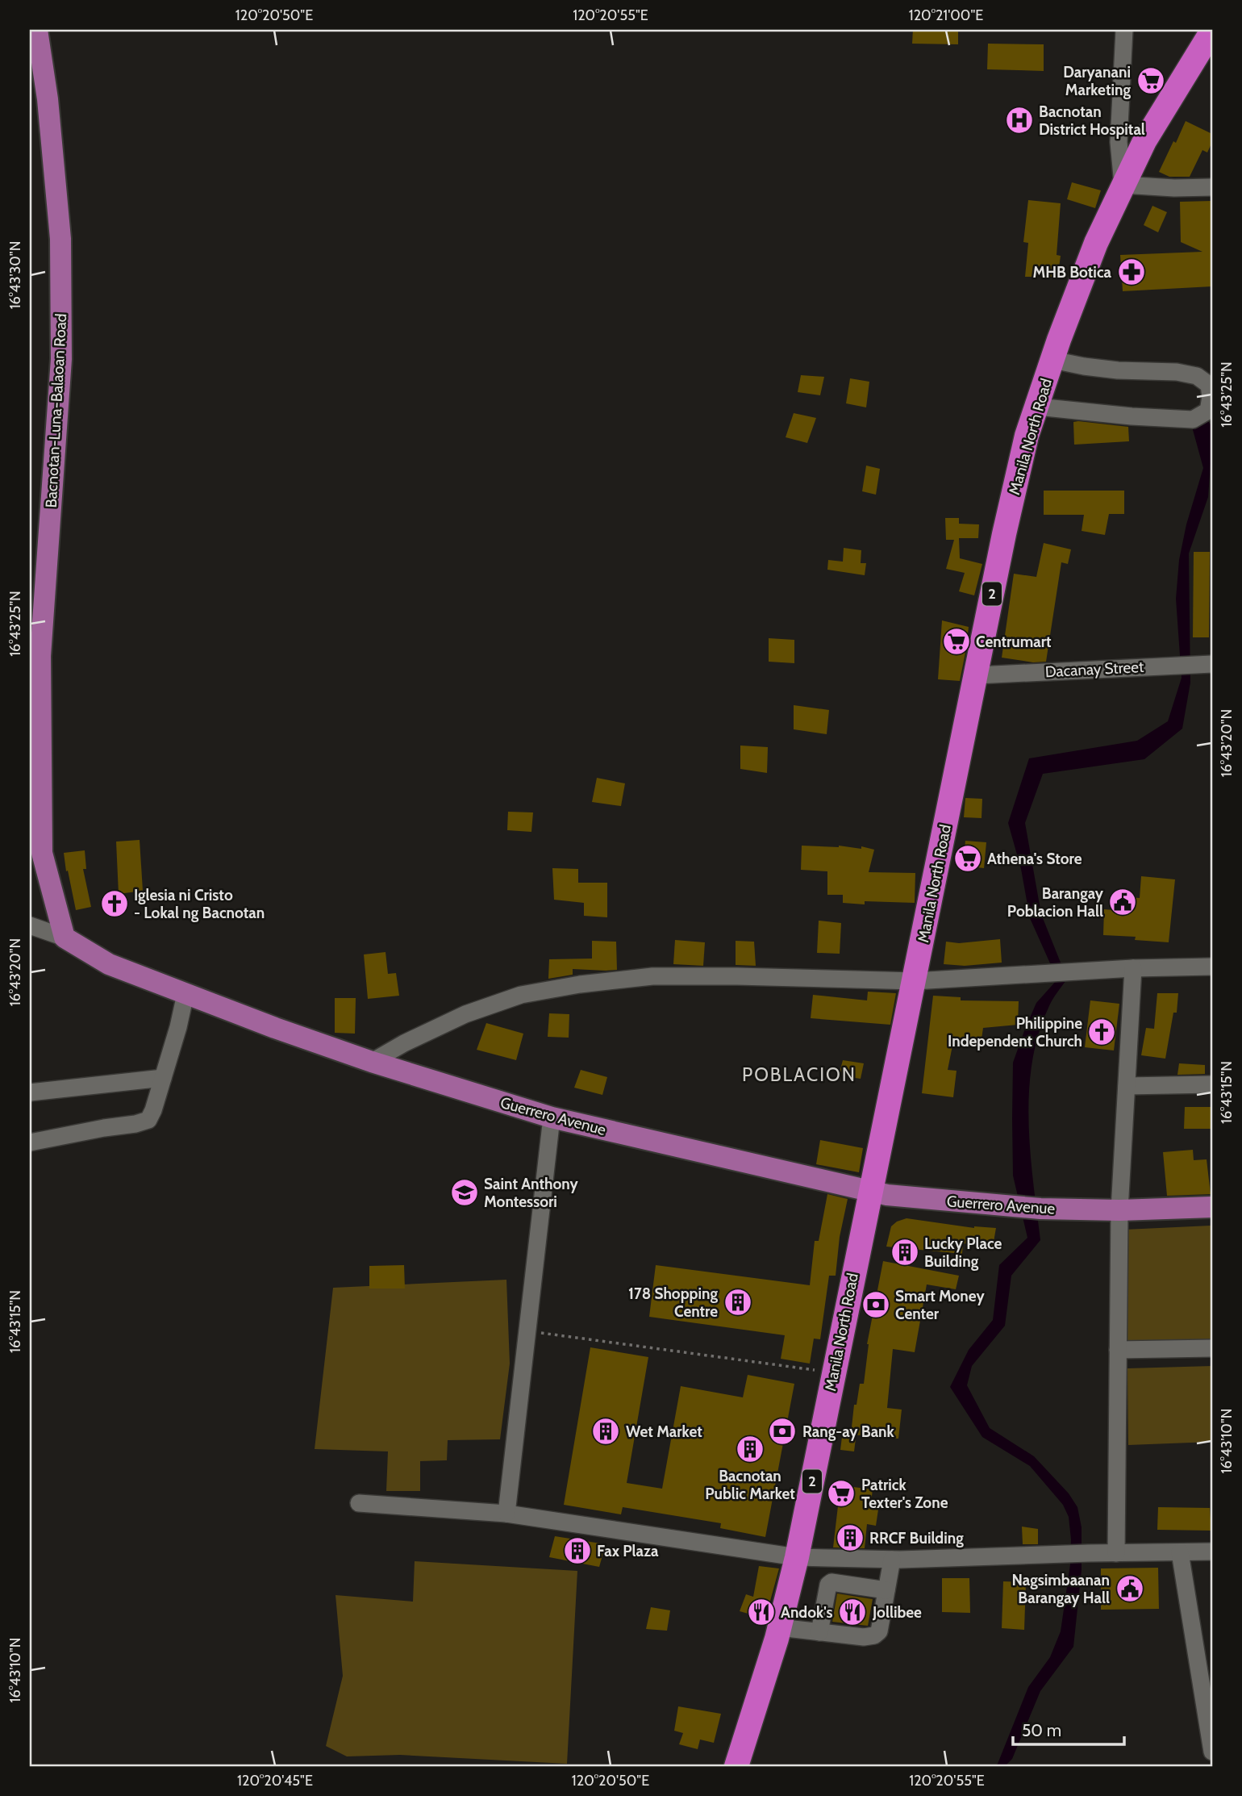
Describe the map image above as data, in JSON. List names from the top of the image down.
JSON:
{
  "streets": {
    "highway": ["Manila North Road", "2"],
    "main road": ["Bacnotan-Luna-Balaoan Road", "Guerrero Avenue"],
    "street": ["Dacanay Street"]
  },
  "crossings": [
    ["Bacnotan-Luna-Balaoan Road", "Guerrero Avenue"],
    ["Manila North Road", "Dacanay Street"],
    ["Manila North Road", "Guerrero Avenue"]
  ],
  "districts": ["POBLACION"],
  "places": {
    "supermarket": [
      "Daryanani Marketing",
      "Centrumart",
      "Athena's Store",
      "Patrick Texter's Zone"
    ],
    "hospital": ["Bacnotan District Hospital"],
    "pharmacy": ["MHB Botica"],
    "public building": ["Barangay Poblacion Hall", "Nagsimbaanan Barangay Hall"],
    "church": ["Iglesia ni Cristo - Lokal ng Bacnotan", "Philippine Independent Church"],
    "school or university": ["Saint Anthony Montessori"],
    "building": [
      "Lucky Place Building",
      "178 Shopping Centre",
      "Wet Market",
      "Bacnotan Public Market",
      "RRCF Building",
      "Fax Plaza"
    ],
    "bank": ["Smart Money Center", "Rang-ay Bank"],
    "restaurant": ["Andok's", "Jollibee"]
  },
  "scale_bar": "50 m",
  "coordinates": [
    "120°20'50\"E",
    "120°20'55\"E",
    "120°21'00\"E",
    "16°43'30\"N",
    "16°43'25\"N",
    "16°43'20\"N",
    "16°43'15\"N",
    "16°43'10\"N",
    "120°20'45\"E"
  ]
}
